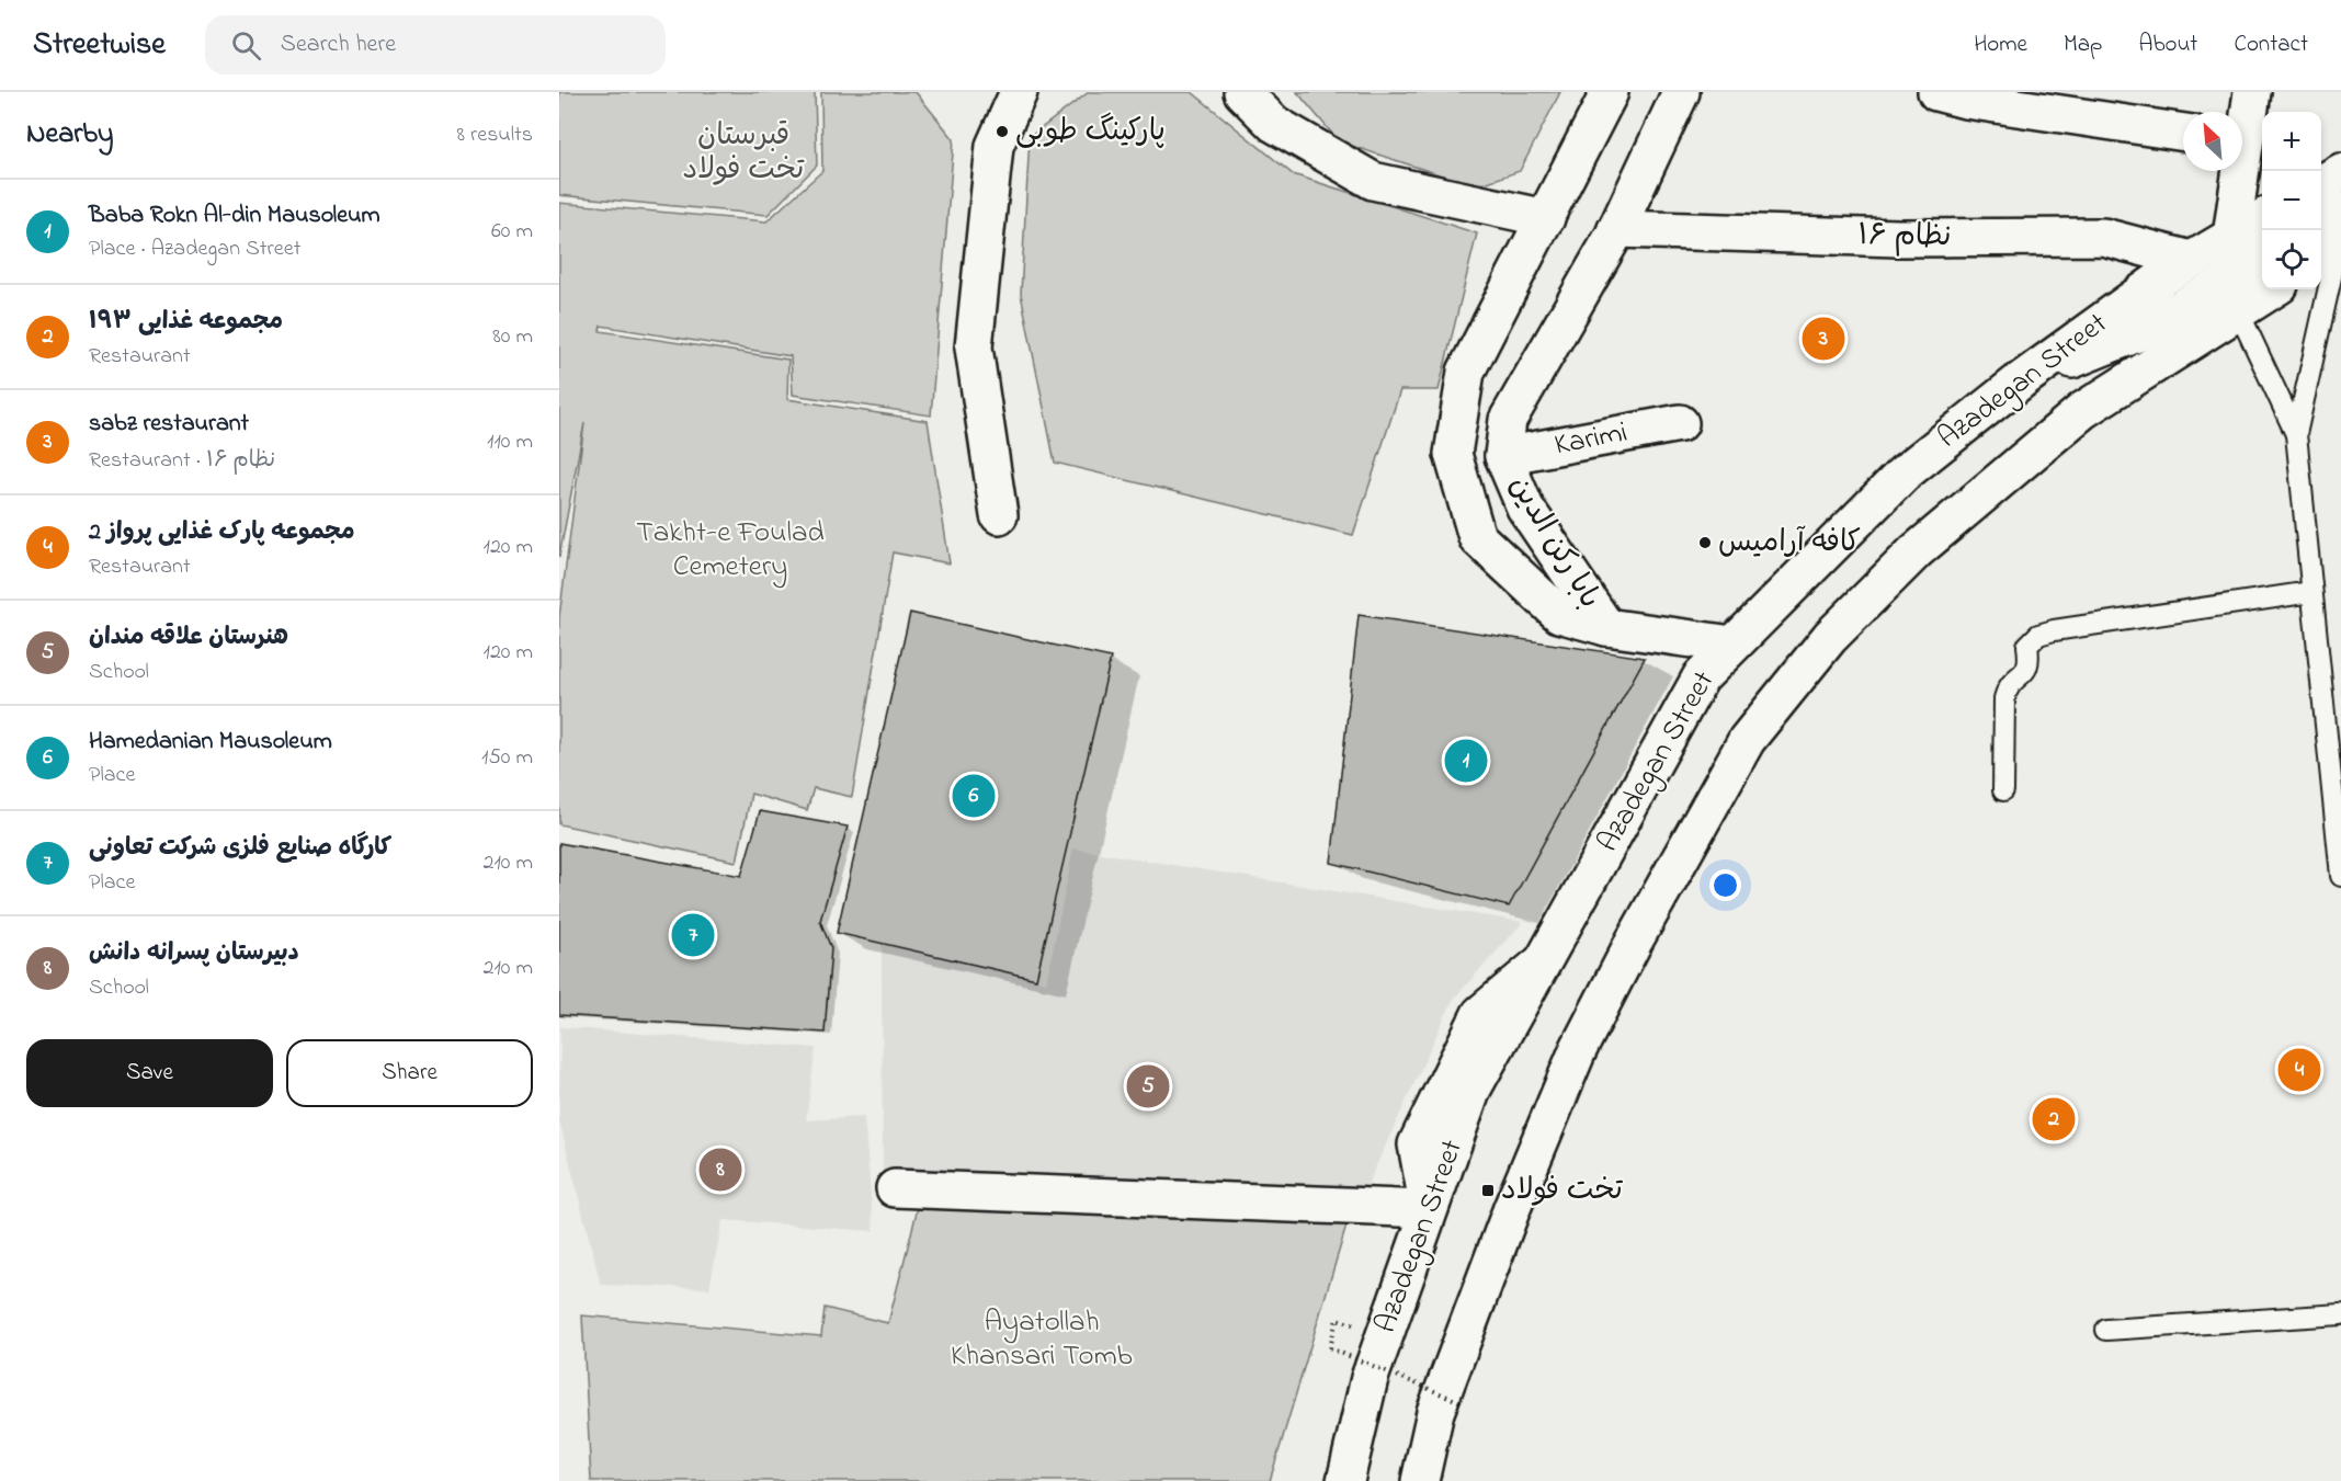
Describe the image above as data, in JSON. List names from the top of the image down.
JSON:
{
  "streets": {
    "street": [
      "نظام ۱۶",
      "Azadegan Street",
      "Karimi",
      "بابا رکن الدین"
    ]
  },
  "crossings": [
    ["نظام ۱۶", "Azadegan Street"],
    ["نظام ۱۶", "بابا رکن الدین"],
    ["Karimi", "بابا رکن الدین"]
  ],
  "parks": ["قبرستان تخت فولاد", "Takht-e Foulad Cemetery", "Ayatollah Khansari Tomb"],
  "places": {
    "other": ["پارکینگ طوبی", "کافه آرامیس"],
    "transit": ["تخت فولاد"]
  },
  "north": "top left",
  "page": {
    "header": "Streetwise",
    "search": "Search here",
    "nav": [
      "Home",
      "Map",
      "About",
      "Contact"
    ],
    "heading": ["Nearby", "8 results"],
    "map_buttons": ["+", "−"],
    "list": [
      {
        "mark": "1",
        "name": "Baba Rokn Al-din Mausoleum",
        "note": "Place · Azadegan Street",
        "value": "60 m"
      },
      {
        "mark": "2",
        "name": "مجموعه غذایی ۱۹۳",
        "note": "Restaurant",
        "value": "80 m"
      },
      {
        "mark": "3",
        "name": "sabz restaurant",
        "note": "Restaurant · نظام ۱۶",
        "value": "110 m"
      },
      {
        "mark": "4",
        "name": "مجموعه پارک غذایی پرواز 2",
        "note": "Restaurant",
        "value": "120 m"
      },
      {
        "mark": "5",
        "name": "هنرستان علاقه مندان",
        "note": "School",
        "value": "120 m"
      },
      {
        "mark": "6",
        "name": "Hamedanian Mausoleum",
        "note": "Place",
        "value": "150 m"
      },
      {
        "mark": "7",
        "name": "کارگاه صنایع فلزی شرکت تعاونی",
        "note": "Place",
        "value": "210 m"
      },
      {
        "mark": "8",
        "name": "دبیرستان پسرانه دانش",
        "note": "School",
        "value": "210 m"
      }
    ],
    "pins": [
      "3",
      "1",
      "6",
      "7",
      "4",
      "5",
      "2",
      "8"
    ],
    "buttons": ["Save", "Share"]
  }
}
